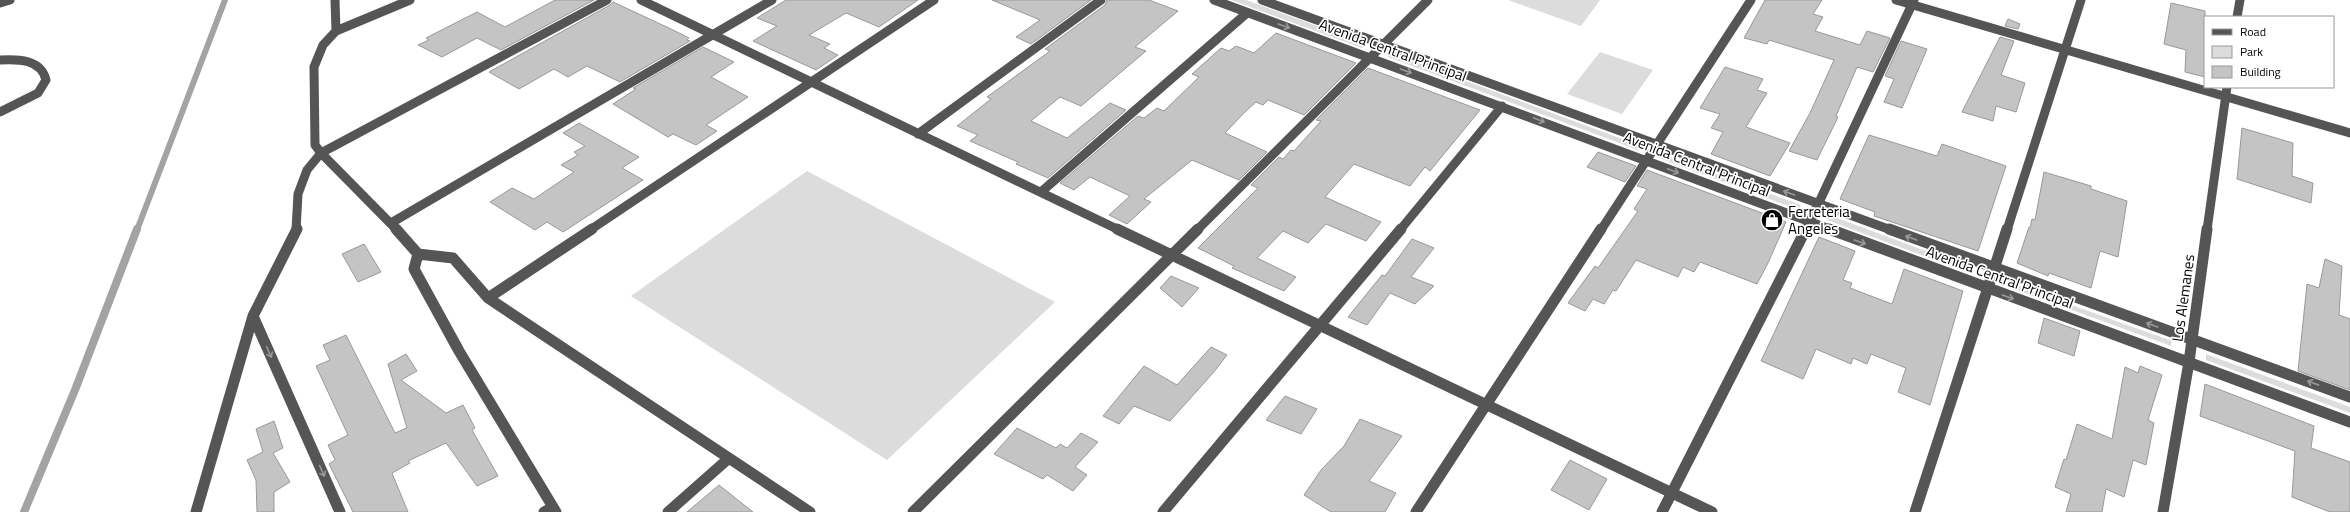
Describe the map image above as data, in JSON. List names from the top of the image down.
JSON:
{
  "streets": {
    "street": ["Avenida Central Principal", "Los Alemanes"]
  },
  "crossings": [
    ["Avenida Central Principal", "Los Alemanes"]
  ],
  "places": {
    "shop": ["Ferreteria Angeles"]
  },
  "legend": ["Road", "Park", "Building"]
}
